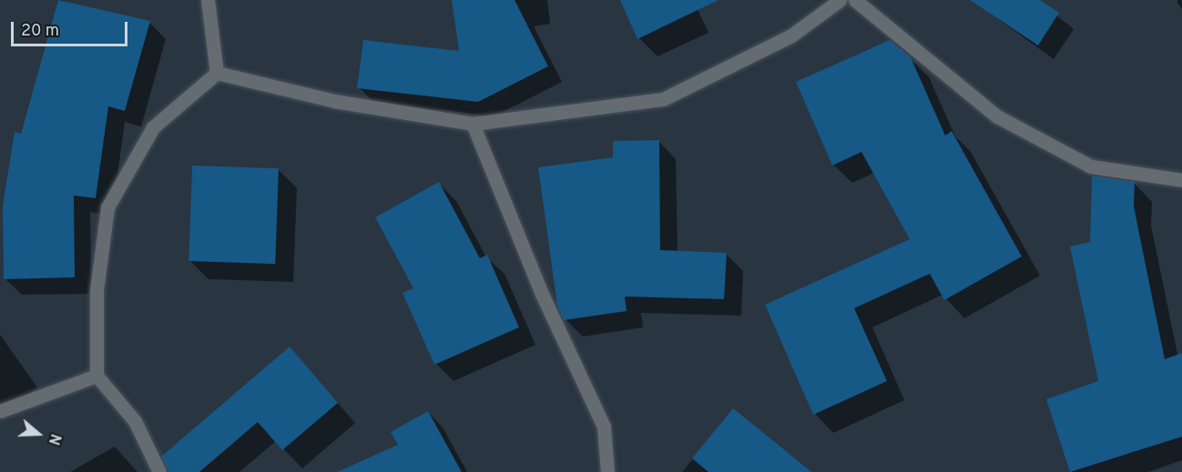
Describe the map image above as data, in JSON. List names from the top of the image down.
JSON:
{
  "scale_bar": "20 m",
  "north": "right"
}
